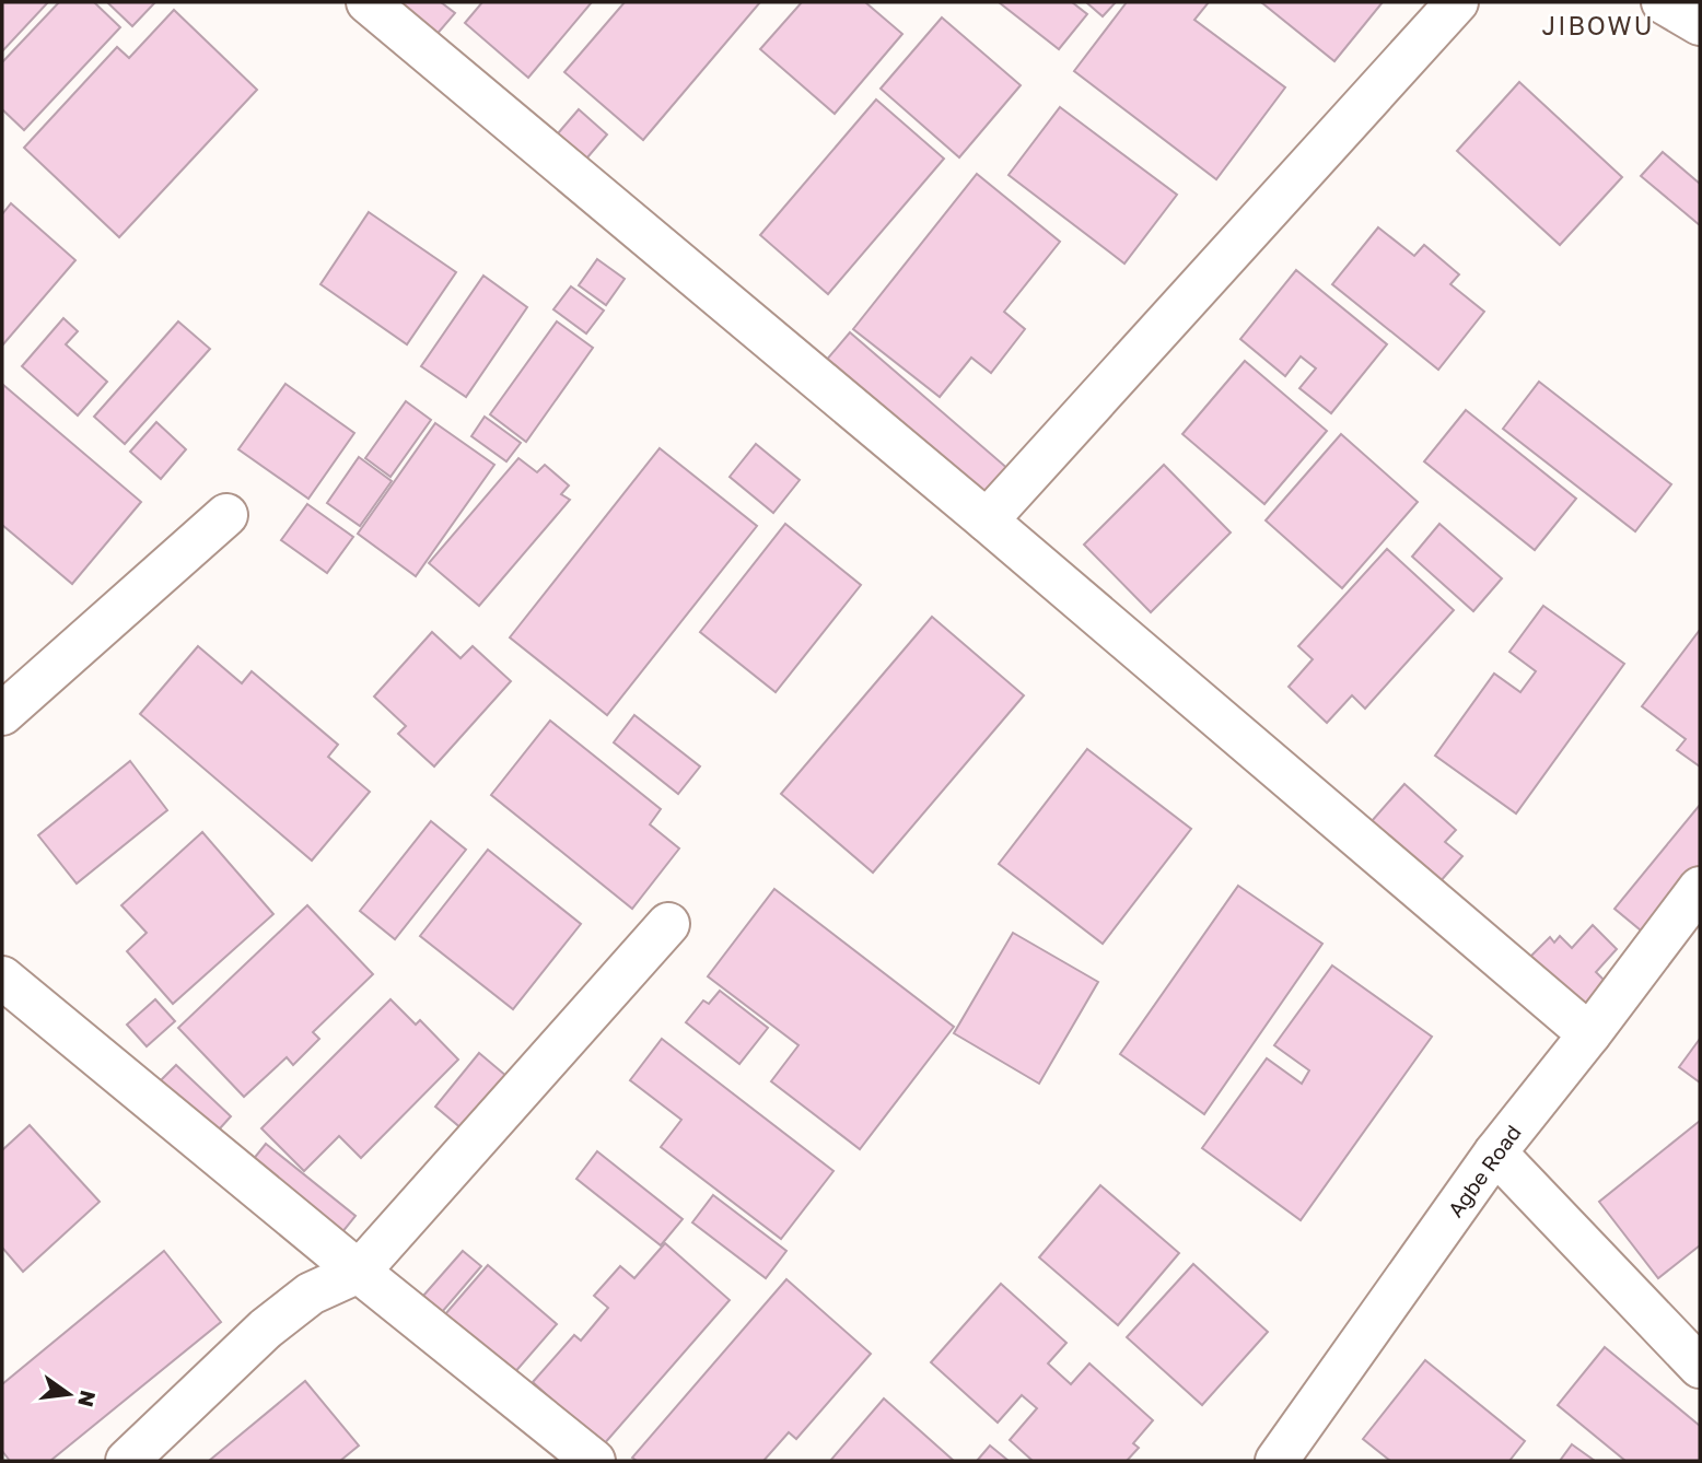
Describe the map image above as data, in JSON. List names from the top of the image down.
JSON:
{
  "streets": {
    "street": ["Agbe Road"]
  },
  "districts": ["JIBOWU"],
  "north": "right"
}
